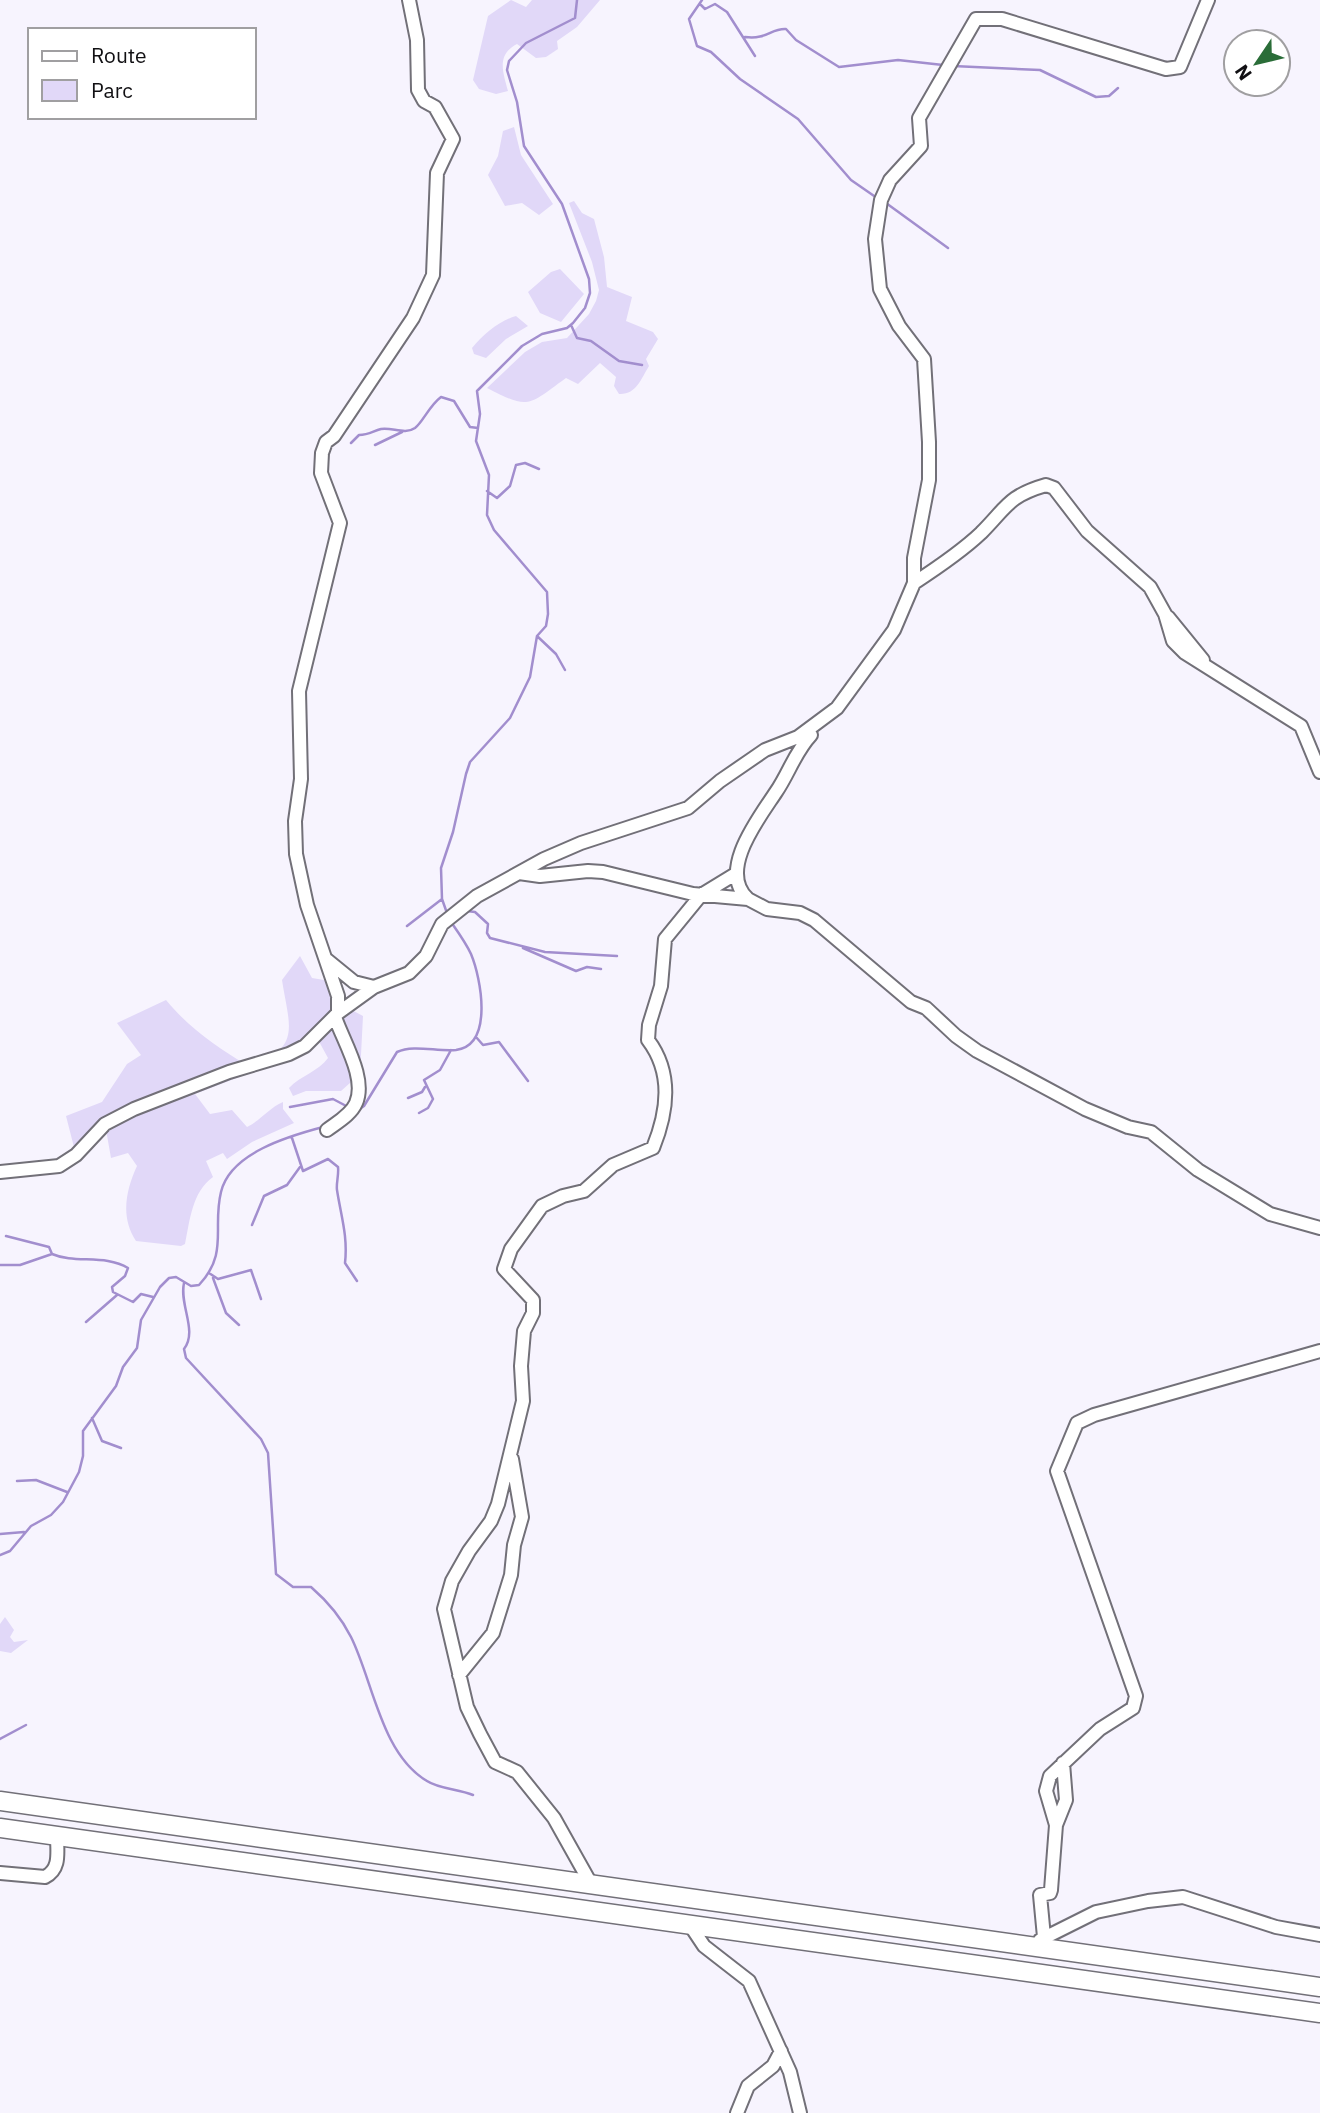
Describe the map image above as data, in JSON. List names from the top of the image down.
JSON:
{
  "legend": ["Route", "Parc"],
  "north": "bottom left"
}
